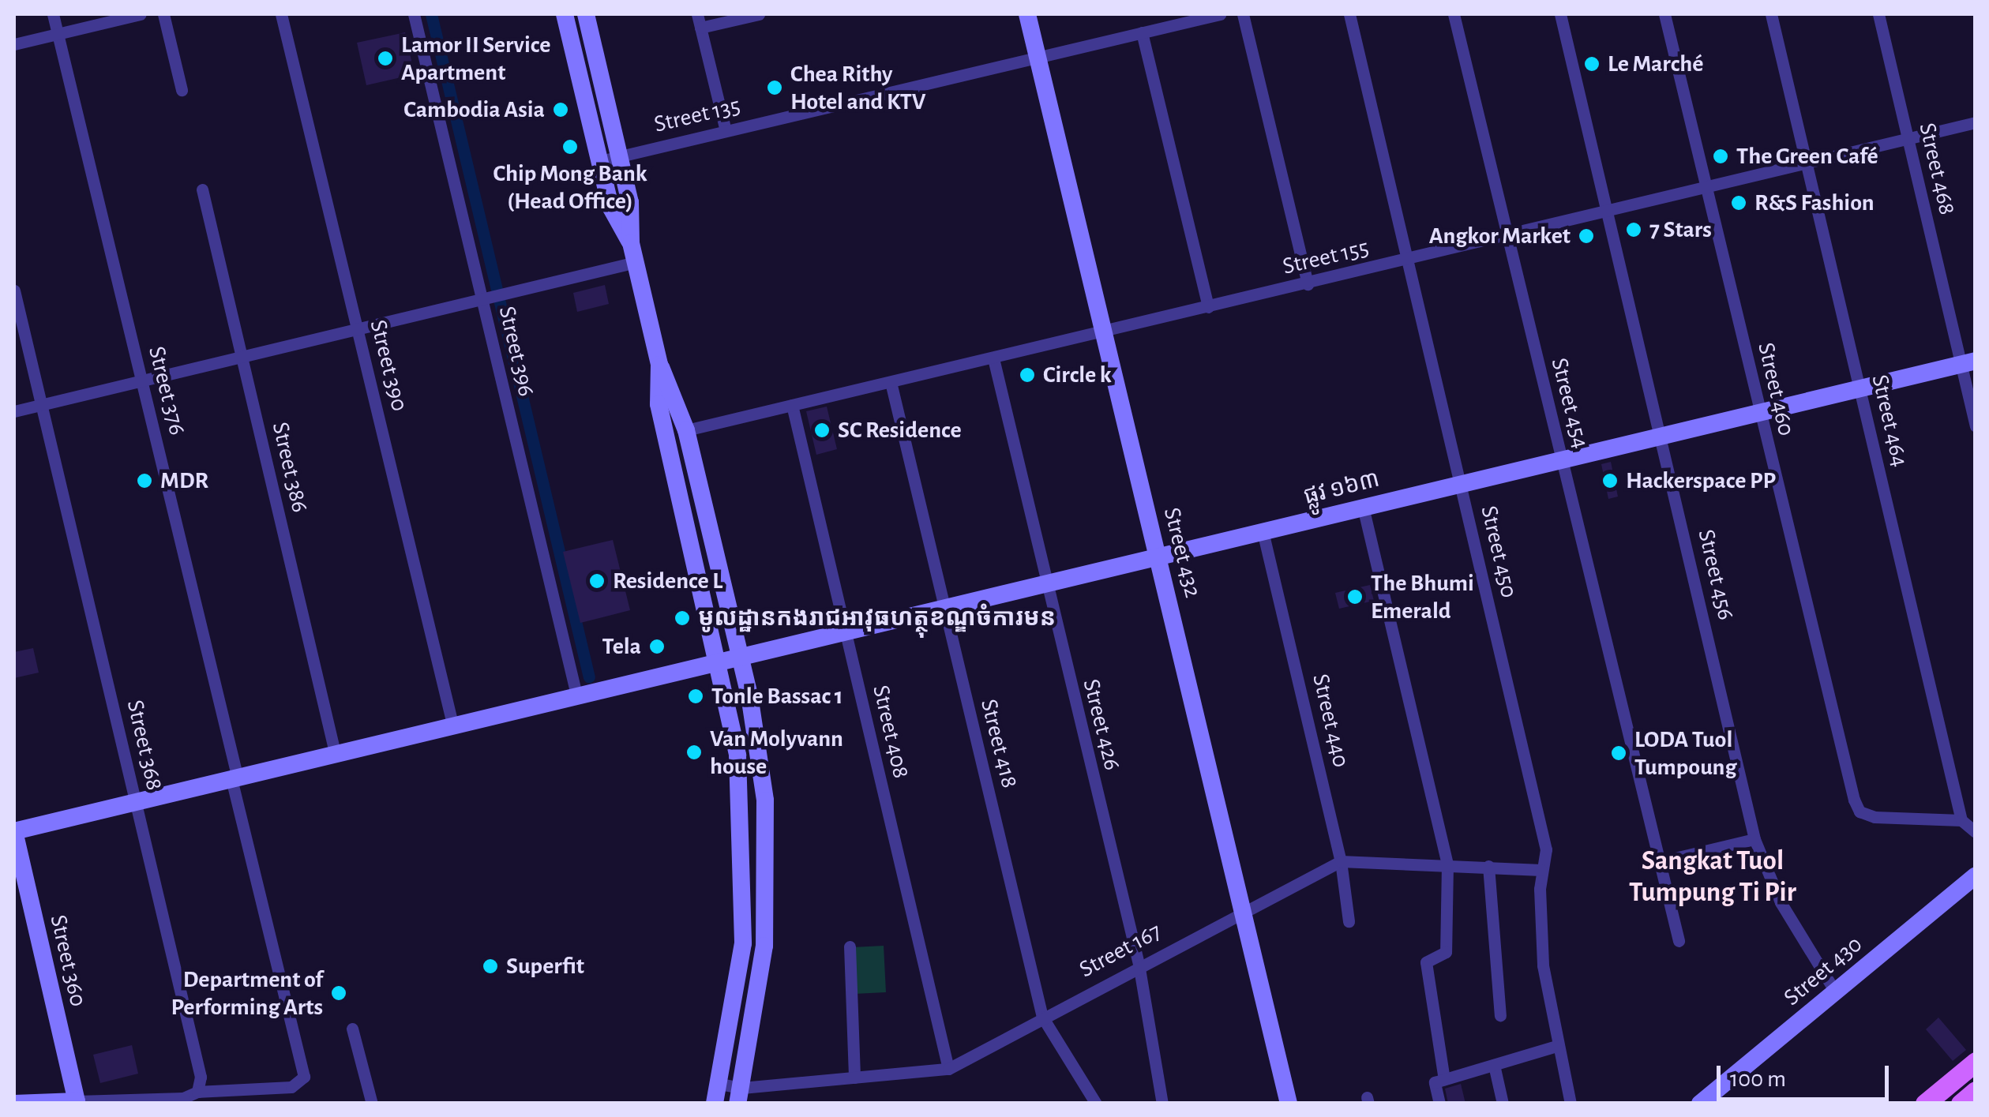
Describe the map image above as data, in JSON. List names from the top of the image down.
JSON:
{
  "streets": {
    "street": [
      "Street 135",
      "Street 468",
      "Street 155",
      "Street 396",
      "Street 390",
      "Street 460",
      "Street 376",
      "Street 454",
      "Street 464",
      "Street 386",
      "ផ្លូវ ១៦៣",
      "Street 450",
      "Street 432",
      "Street 456",
      "Street 440",
      "Street 426",
      "Street 408",
      "Street 418",
      "Street 368",
      "Street 167",
      "Street 360",
      "Street 430"
    ]
  },
  "crossings": [
    ["Street 135", "Street 432"],
    ["Street 468", "Street 155"],
    ["Street 468", "ផ្លូវ ១៦៣"],
    ["Street 155", "Street 460"],
    ["Street 155", "Street 454"],
    ["Street 155", "Street 464"],
    ["Street 155", "Street 450"],
    ["Street 155", "Street 432"],
    ["Street 155", "Street 456"],
    ["Street 155", "Street 426"],
    ["Street 155", "Street 408"],
    ["Street 155", "Street 418"],
    ["Street 396", "ផ្លូវ ១៦៣"],
    ["Street 390", "ផ្លូវ ១៦៣"],
    ["Street 460", "Street 464"],
    ["Street 460", "ផ្លូវ ១៦៣"],
    ["Street 376", "ផ្លូវ ១៦៣"],
    ["Street 376", "Street 368"],
    ["Street 454", "ផ្លូវ ១៦៣"],
    ["Street 464", "ផ្លូវ ១៦៣"],
    ["Street 386", "ផ្លូវ ១៦៣"],
    ["ផ្លូវ ១៦៣", "Street 450"],
    ["ផ្លូវ ១៦៣", "Street 432"],
    ["ផ្លូវ ១៦៣", "Street 456"],
    ["ផ្លូវ ១៦៣", "Street 440"],
    ["ផ្លូវ ១៦៣", "Street 426"],
    ["ផ្លូវ ១៦៣", "Street 408"],
    ["ផ្លូវ ១៦៣", "Street 418"],
    ["ផ្លូវ ១៦៣", "Street 368"],
    ["ផ្លូវ ១៦៣", "Street 360"],
    ["Street 450", "Street 167"],
    ["Street 432", "Street 167"],
    ["Street 456", "Street 430"],
    ["Street 440", "Street 167"],
    ["Street 426", "Street 167"],
    ["Street 408", "Street 167"],
    ["Street 418", "Street 167"]
  ],
  "districts": ["Sangkat Tuol Tumpung Ti Pir"],
  "places": [
    "Lamor II Service Apartment",
    "Le Marché",
    "Chea Rithy Hotel and KTV",
    "Cambodia Asia",
    "Chip Mong Bank (Head Office)",
    "The Green Café",
    "R&S Fashion",
    "7 Stars",
    "Angkor Market",
    "Circle k",
    "SC Residence",
    "MDR",
    "Hackerspace PP",
    "Residence L",
    "The Bhumi Emerald",
    "មូលដ្ឋានកងរាជអាវុធហត្ថុខណ្ឌចំការមន",
    "Tela",
    "Tonle Bassac 1",
    "Van Molyvann house",
    "LODA Tuol Tumpoung",
    "Superfit",
    "Department of Performing Arts"
  ],
  "scale_bar": "100 m"
}
